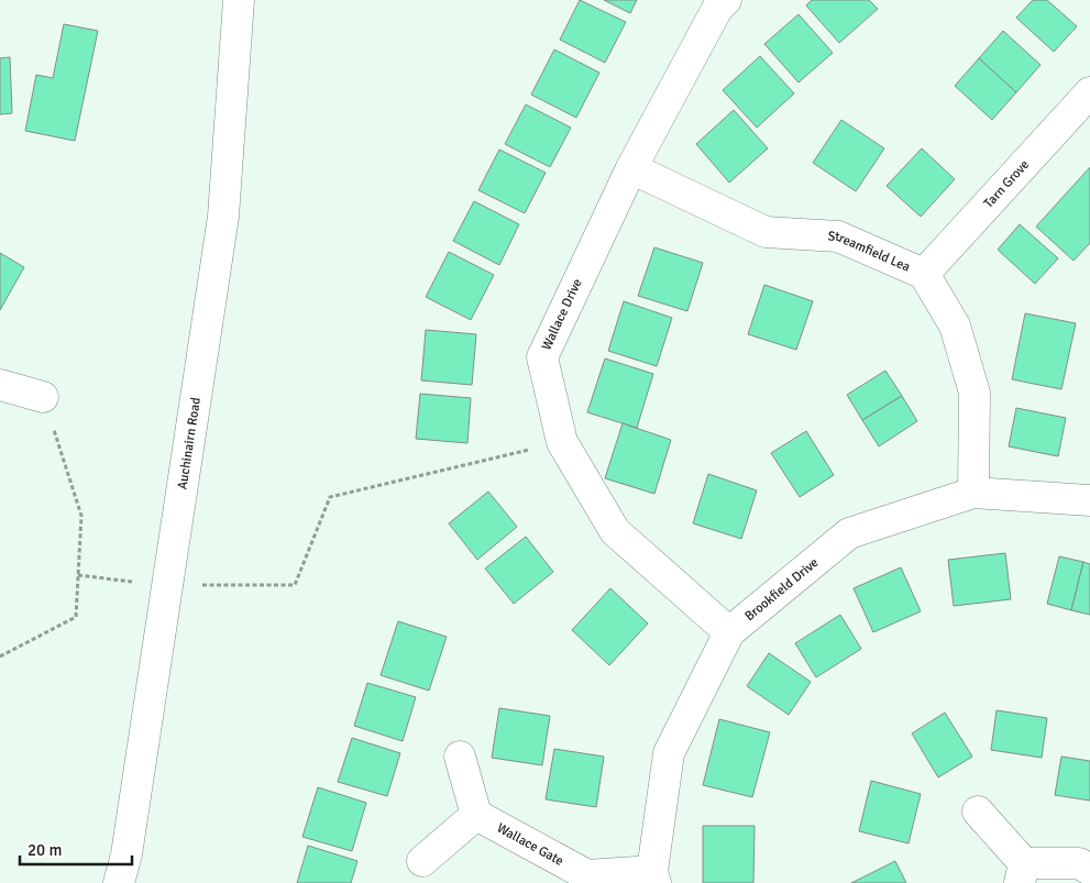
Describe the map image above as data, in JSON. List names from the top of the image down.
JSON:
{
  "streets": {
    "street": [
      "Tarn Grove",
      "Streamfield Lea",
      "Wallace Drive",
      "Auchinairn Road",
      "Brookfield Drive",
      "Wallace Gate"
    ]
  },
  "crossings": [
    ["Tarn Grove", "Streamfield Lea"],
    ["Streamfield Lea", "Wallace Drive"],
    ["Streamfield Lea", "Brookfield Drive"],
    ["Wallace Drive", "Brookfield Drive"],
    ["Brookfield Drive", "Wallace Gate"]
  ],
  "scale_bar": "20 m"
}
